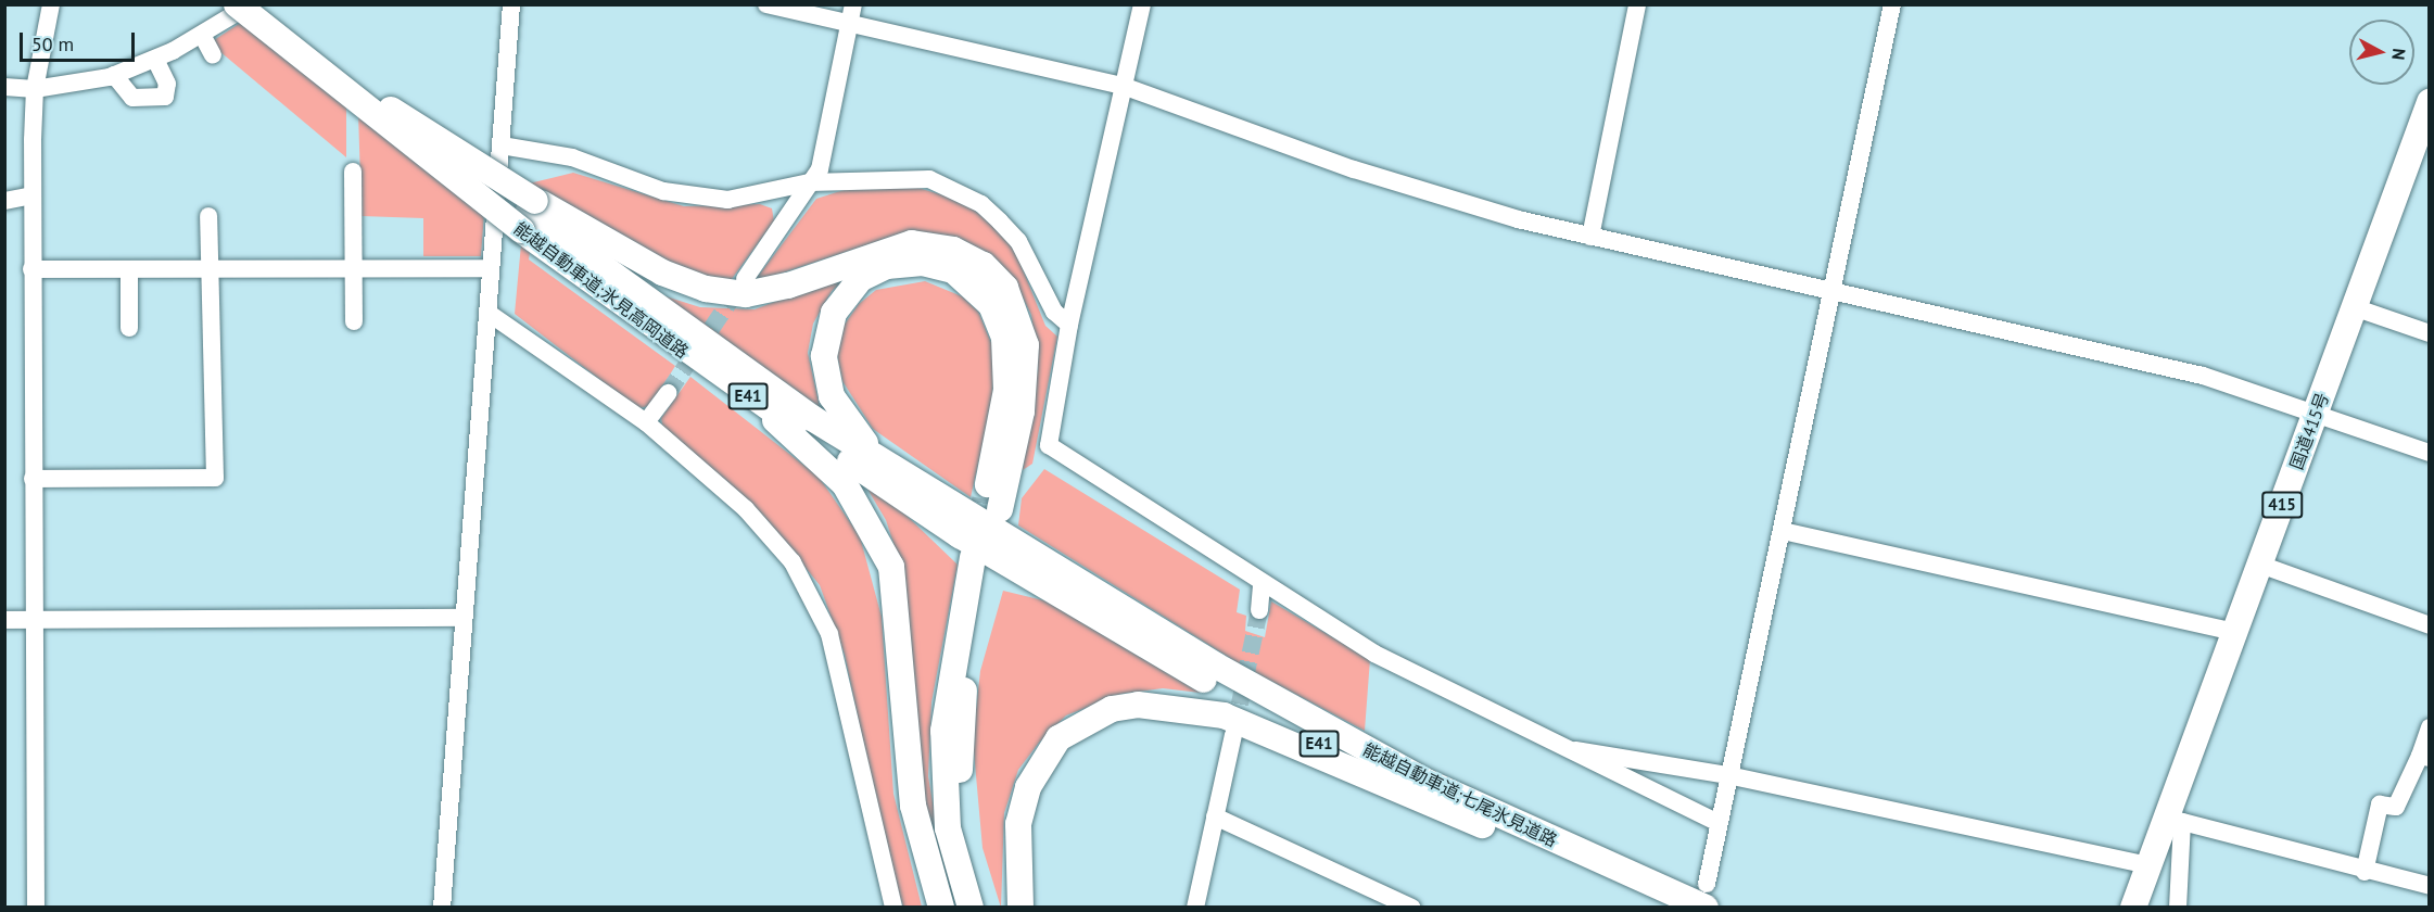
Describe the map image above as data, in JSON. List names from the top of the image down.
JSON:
{
  "streets": {
    "highway": [
      "能越自動車道;氷見高岡道路",
      "E41",
      "国道415号",
      "415",
      "能越自動車道;七尾氷見道路"
    ]
  },
  "crossings": [
    ["能越自動車道;氷見高岡道路", "能越自動車道;七尾氷見道路"]
  ],
  "scale_bar": "50 m",
  "north": "right"
}
